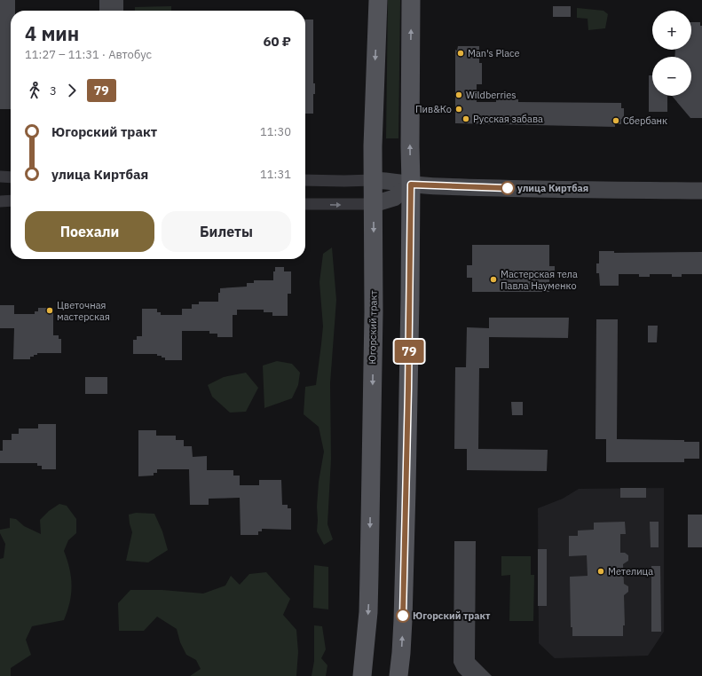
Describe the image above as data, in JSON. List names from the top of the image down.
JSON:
{
  "streets": {
    "main road": ["Югорский тракт"]
  },
  "places": [
    "Man's Place",
    "Wildberries",
    "Пив&Ко",
    "Русская забава",
    "Сбербанк",
    "улица Киртбая",
    "Мастерская тела Павла Науменко",
    "Цветочная мастерская",
    "Метелица",
    "Югорский тракт"
  ],
  "lines": ["bus line 79"],
  "page": {
    "on_map": "79",
    "map_buttons": ["+", "−"],
    "heading": ["4 мин", "11:27 – 11:31 · Автобус", "60 ₽"],
    "legs": ["3", "79"],
    "list": [
      {
        "name": "Югорский тракт",
        "value": "11:30"
      },
      {
        "name": "улица Киртбая",
        "value": "11:31"
      }
    ],
    "buttons": ["Поехали", "Билеты"]
  }
}
